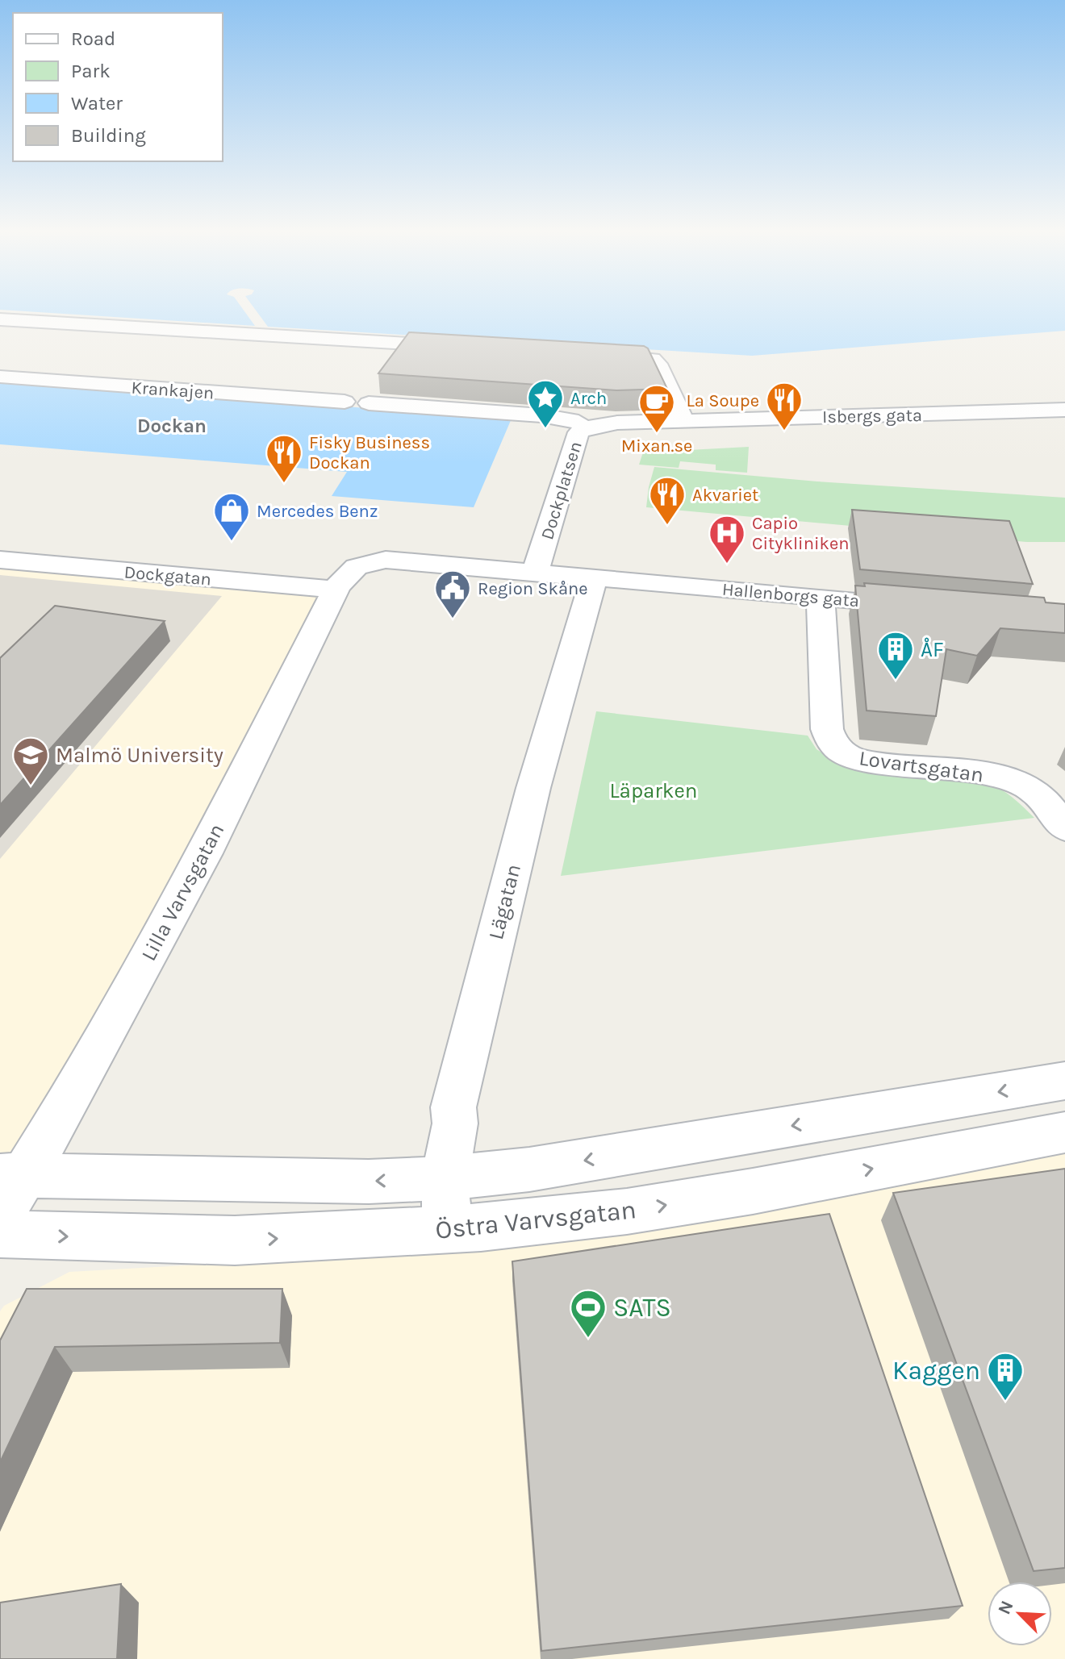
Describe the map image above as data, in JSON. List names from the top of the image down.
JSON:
{
  "streets": {
    "street": [
      "Krankajen",
      "Isbergs gata",
      "Dockplatsen",
      "Dockgatan",
      "Hallenborgs gata",
      "Lovartsgatan",
      "Lilla Varvsgatan",
      "Lägatan",
      "Östra Varvsgatan"
    ]
  },
  "crossings": [
    ["Isbergs gata", "Dockplatsen"],
    ["Dockgatan", "Lilla Varvsgatan"],
    ["Hallenborgs gata", "Lovartsgatan"],
    ["Hallenborgs gata", "Lägatan"],
    ["Lägatan", "Östra Varvsgatan"]
  ],
  "districts": ["Dockan"],
  "parks": ["Läparken"],
  "places": {
    "place": ["Arch"],
    "restaurant": ["La Soupe", "Fisky Business Dockan", "Akvariet"],
    "cafe": ["Mixan.se"],
    "shop": ["Mercedes Benz"],
    "hospital": ["Capio Citykliniken"],
    "public building": ["Region Skåne"],
    "building": ["ÅF", "Kaggen"],
    "school or university": ["Malmö University"],
    "sports": ["SATS"]
  },
  "legend": [
    "Road",
    "Park",
    "Water",
    "Building"
  ],
  "north": "top left"
}
